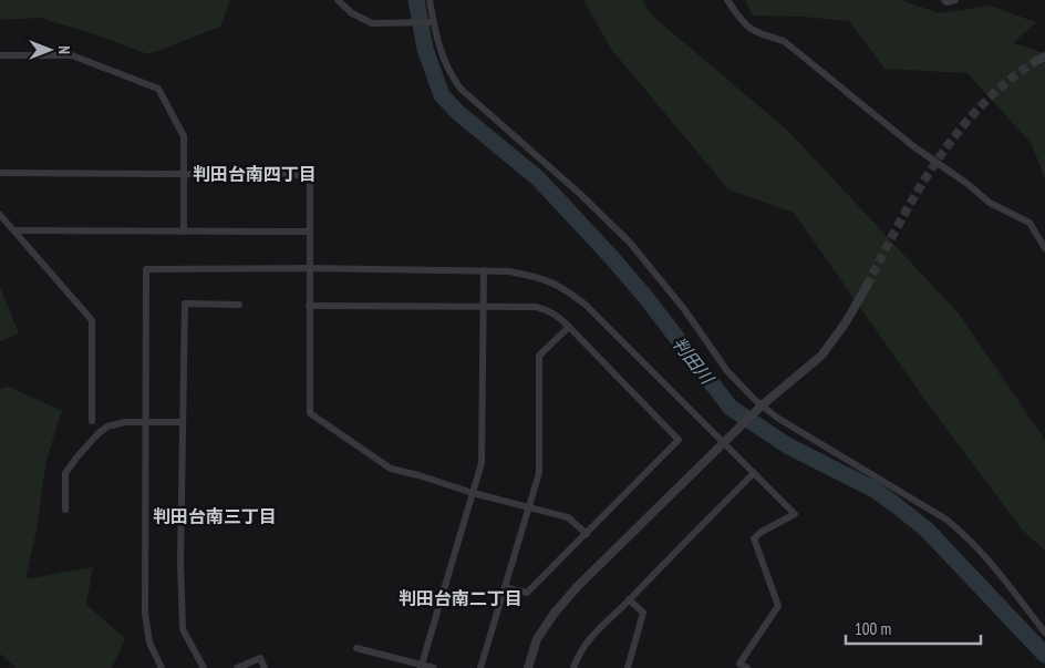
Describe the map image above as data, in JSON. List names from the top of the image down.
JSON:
{
  "districts": ["判田台南四丁目", "判田台南三丁目", "判田台南二丁目"],
  "water": ["判田川"],
  "scale_bar": "100 m",
  "north": "right"
}
